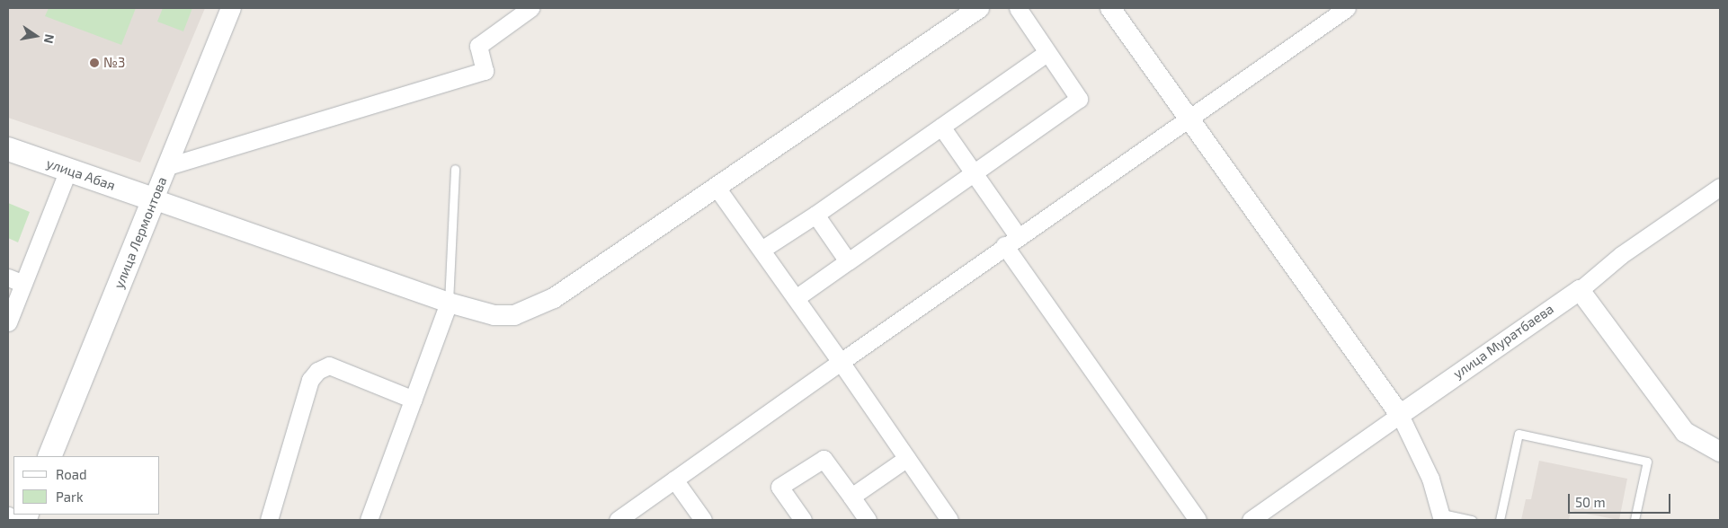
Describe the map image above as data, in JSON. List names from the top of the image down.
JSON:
{
  "streets": {
    "main road": ["улица Абая", "улица Лермонтова"],
    "street": ["улица Муратбаева"]
  },
  "crossings": [
    ["улица Абая", "улица Лермонтова"]
  ],
  "places": ["№3"],
  "legend": ["Road", "Park"],
  "scale_bar": "50 m",
  "north": "right"
}
